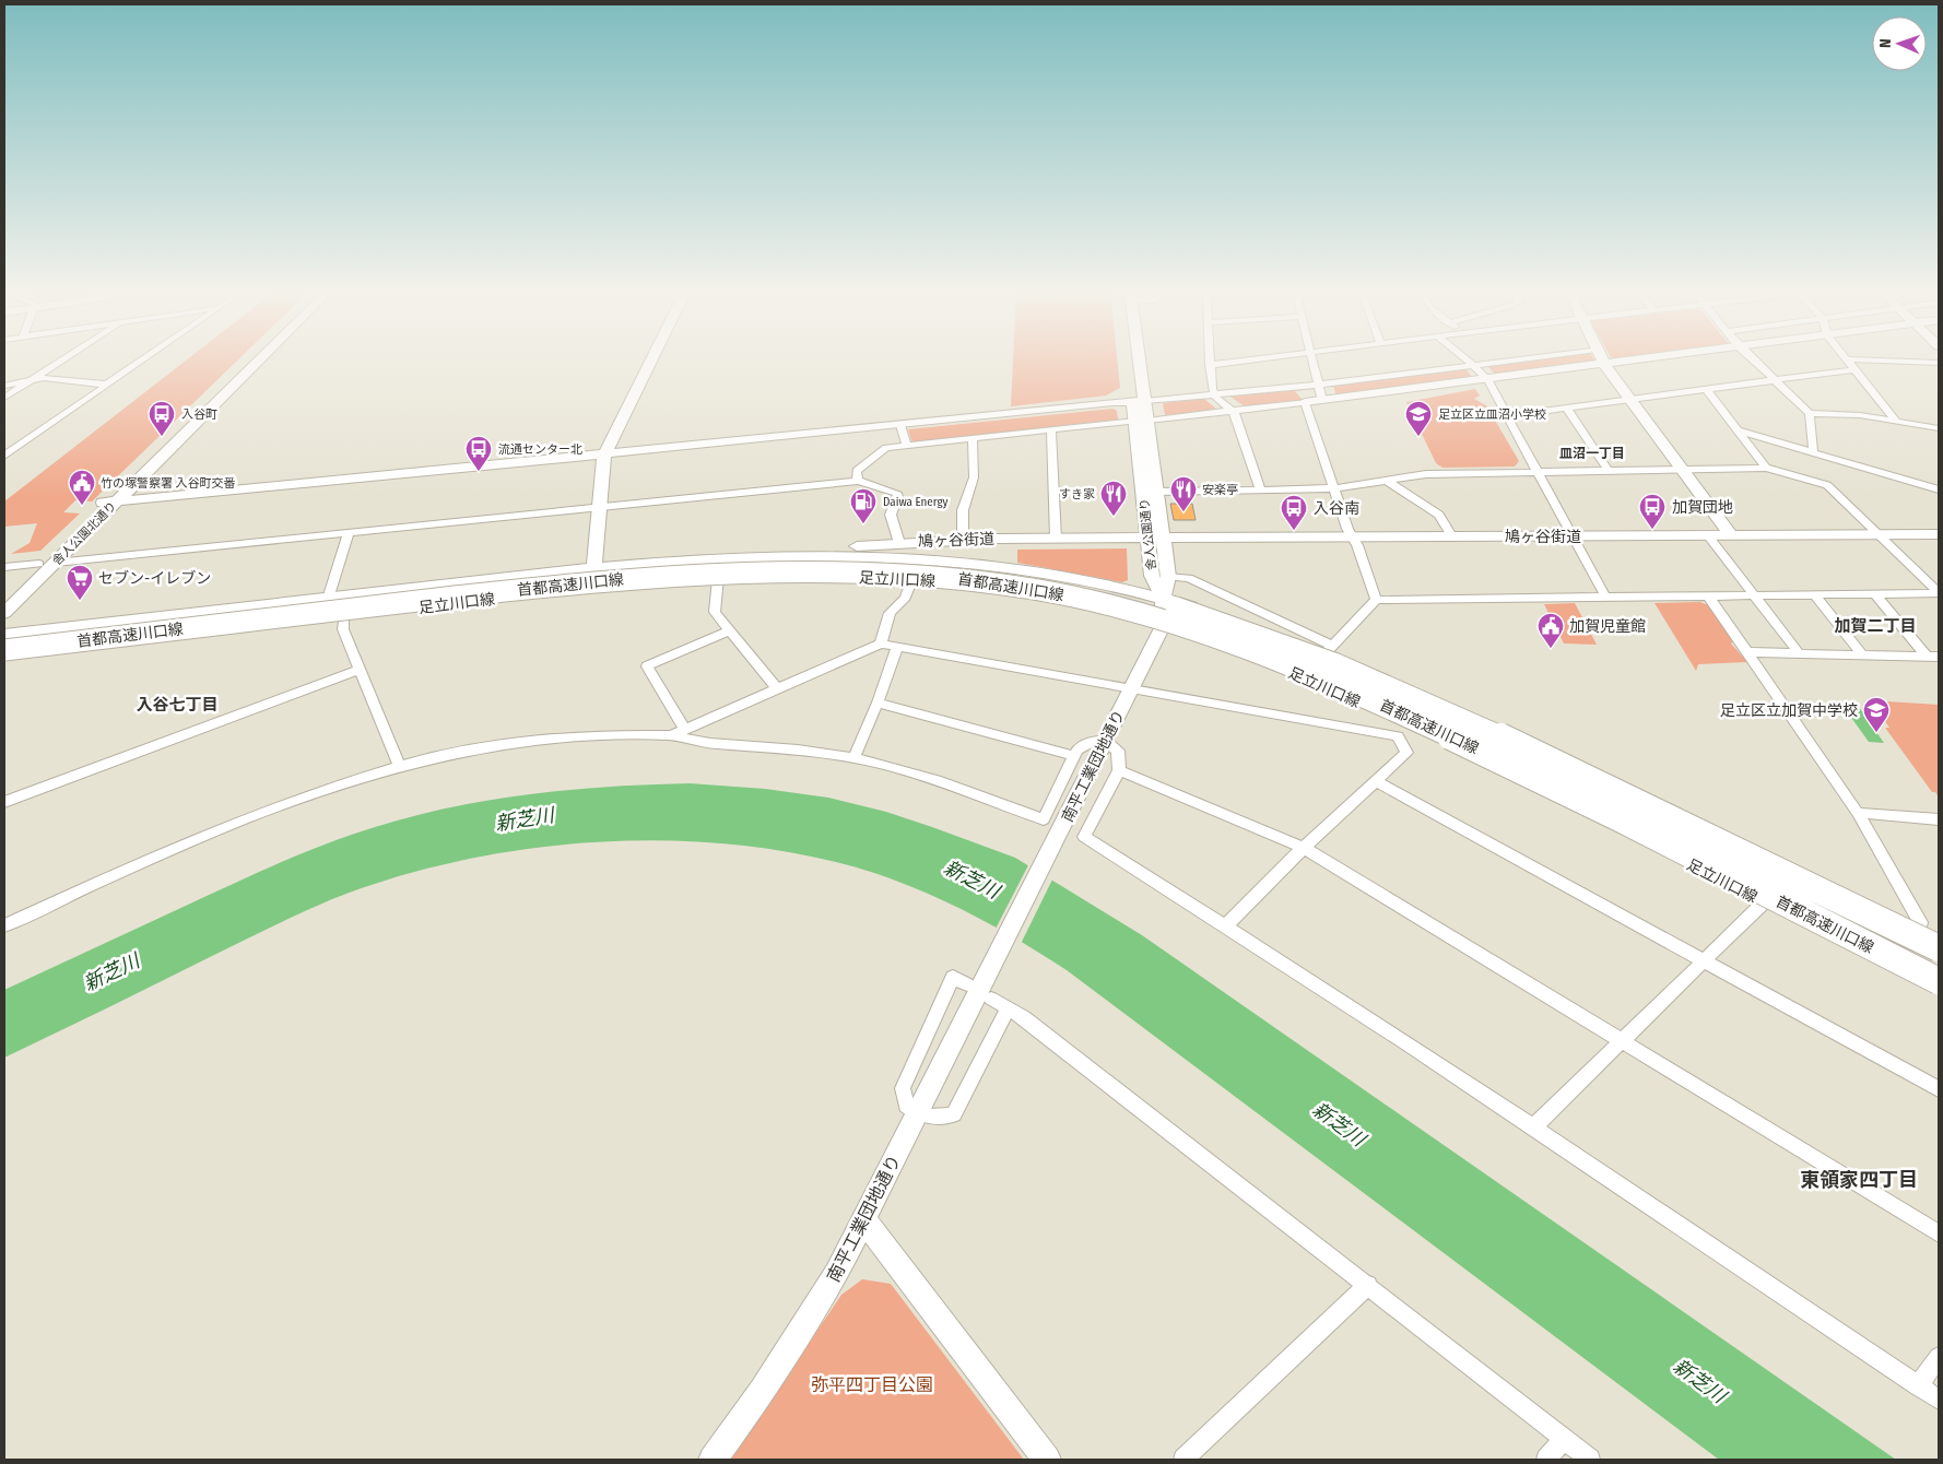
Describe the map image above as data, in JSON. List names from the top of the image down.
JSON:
{
  "streets": {
    "highway": ["首都高速川口線"],
    "street": [
      "舎人公園北通り",
      "舎人公園通り",
      "鳩ヶ谷街道",
      "足立川口線",
      "南平工業団地通り"
    ]
  },
  "crossings": [
    ["舎人公園通り", "鳩ヶ谷街道"],
    ["舎人公園通り", "足立川口線"],
    ["鳩ヶ谷街道", "足立川口線"],
    ["足立川口線", "南平工業団地通り"]
  ],
  "districts": [
    "皿沼一丁目",
    "加賀二丁目",
    "入谷七丁目",
    "東領家四丁目"
  ],
  "water": ["新芝川"],
  "parks": ["弥平四丁目公園"],
  "places": {
    "bus stop": [
      "入谷町",
      "流通センター北",
      "加賀団地",
      "入谷南"
    ],
    "school or university": ["足立区立皿沼小学校", "足立区立加賀中学校"],
    "public building": ["竹の塚警察署 入谷町交番", "加賀児童館"],
    "restaurant": ["安楽亭", "すき家"],
    "fuel station": ["Daiwa Energy"],
    "supermarket": ["セブン-イレブン"]
  },
  "north": "left"
}
